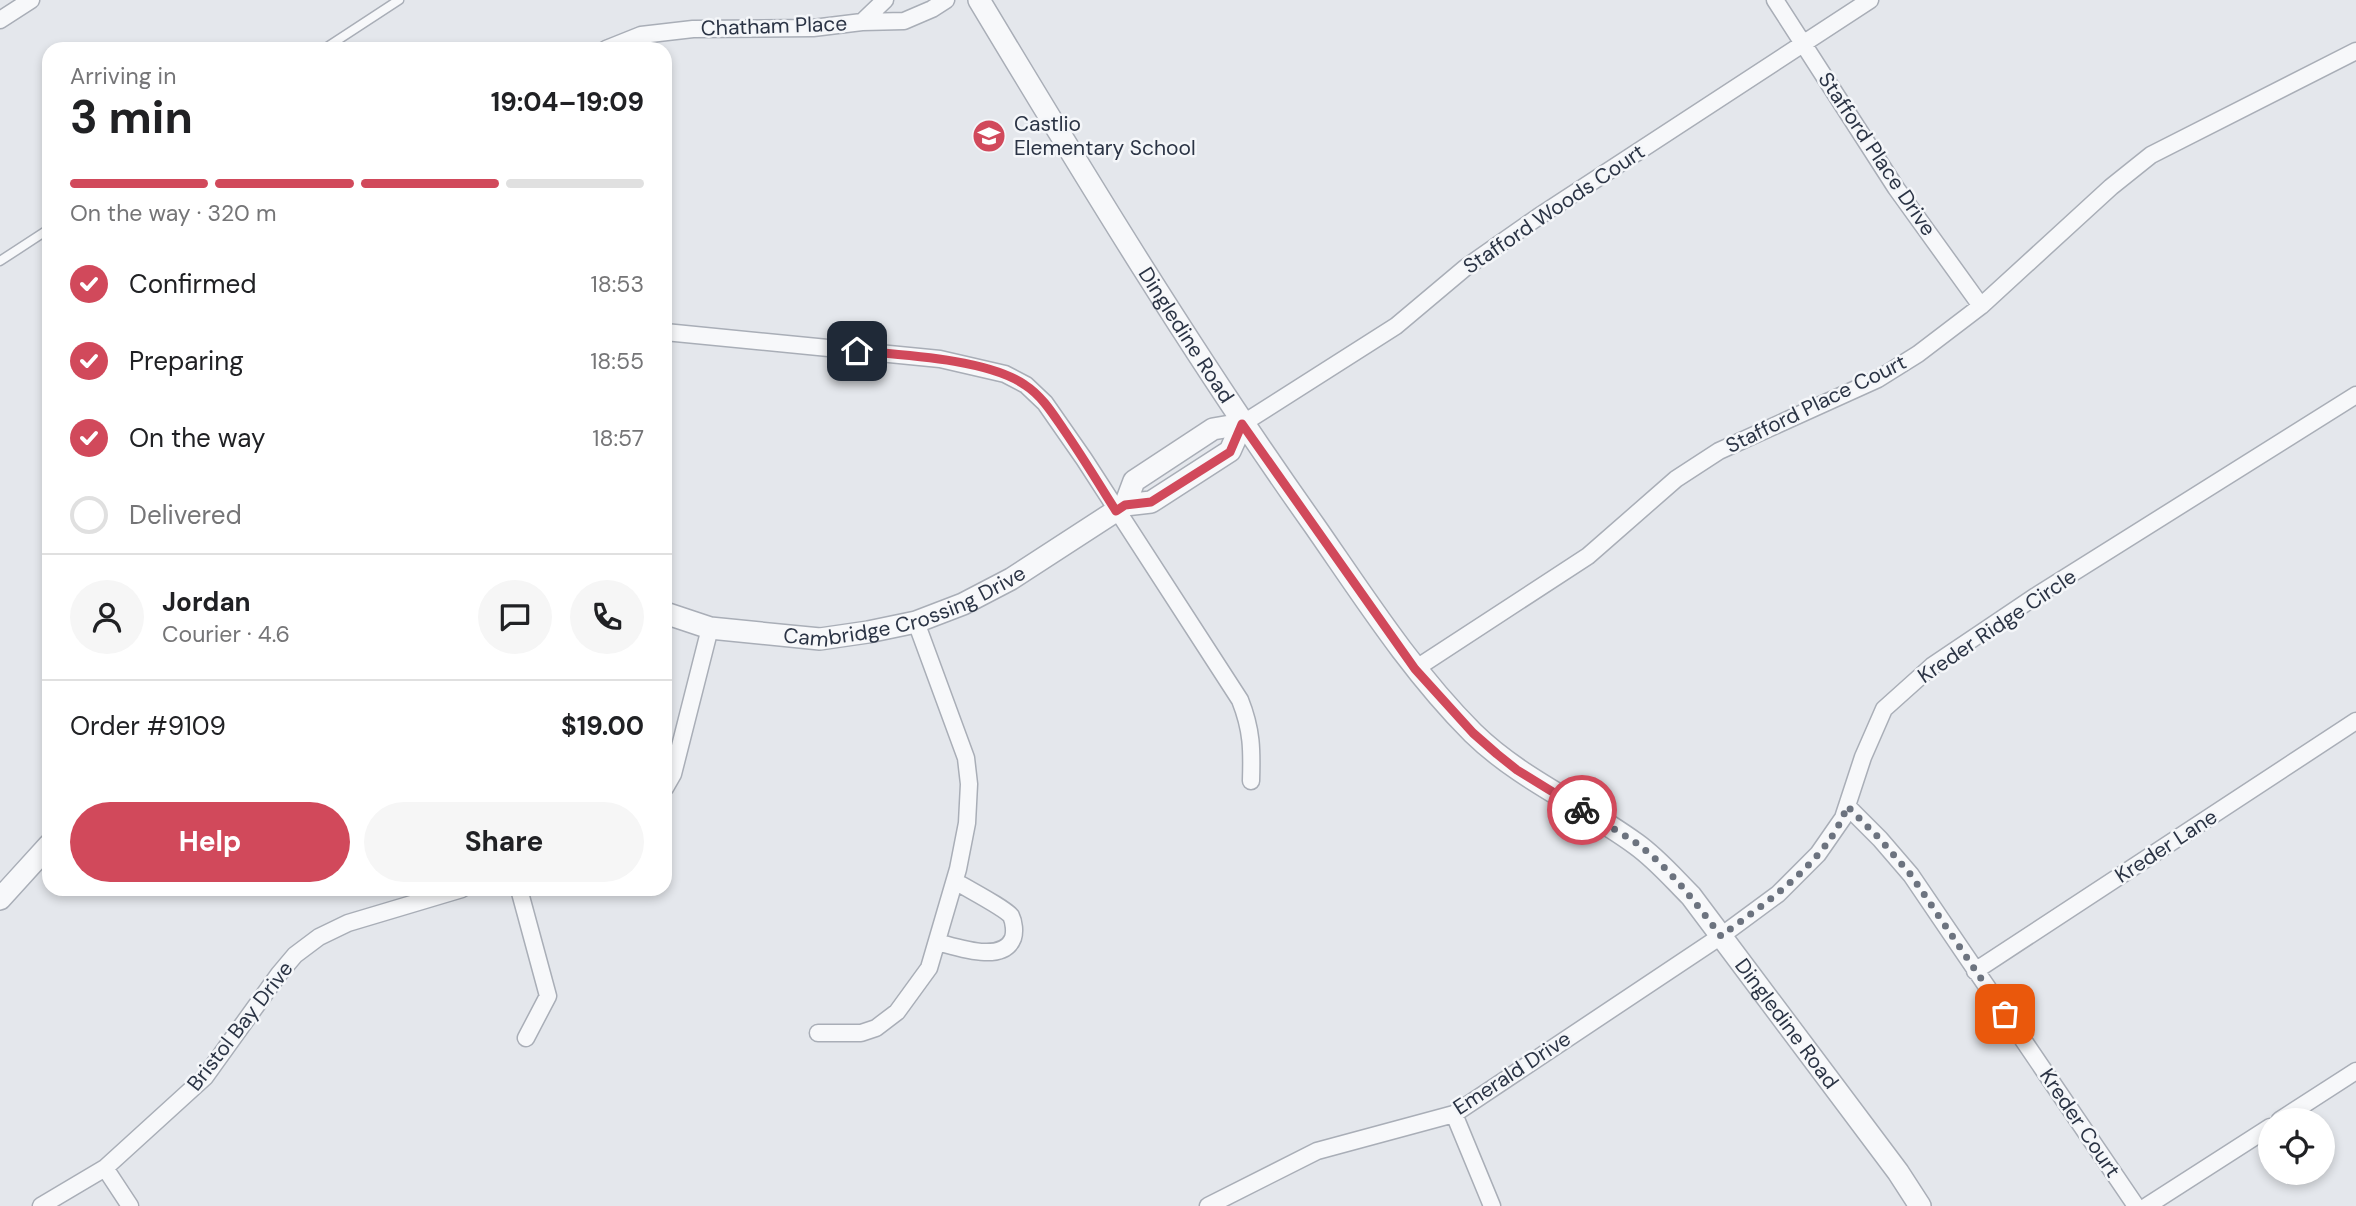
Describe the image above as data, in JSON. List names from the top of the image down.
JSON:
{
  "streets": {
    "street": [
      "Chatham Place",
      "Stafford Place Drive",
      "Stafford Woods Court",
      "Dingledine Road",
      "Stafford Place Court",
      "Cambridge Crossing Drive",
      "Kreder Ridge Circle",
      "Kreder Lane",
      "Bristol Bay Drive",
      "Emerald Drive",
      "Kreder Court"
    ]
  },
  "crossings": [
    ["Stafford Place Drive", "Stafford Woods Court"],
    ["Stafford Place Drive", "Stafford Place Court"],
    ["Stafford Woods Court", "Dingledine Road"],
    ["Stafford Woods Court", "Cambridge Crossing Drive"],
    ["Dingledine Road", "Stafford Place Court"],
    ["Dingledine Road", "Cambridge Crossing Drive"],
    ["Dingledine Road", "Kreder Ridge Circle"],
    ["Dingledine Road", "Emerald Drive"],
    ["Kreder Ridge Circle", "Emerald Drive"],
    ["Kreder Ridge Circle", "Kreder Court"],
    ["Kreder Lane", "Kreder Court"]
  ],
  "places": {
    "school or university": ["Castlio Elementary School"]
  },
  "page": {
    "heading": ["3 min", "Arriving in", "19:04–19:09"],
    "panel": [
      "Jordan",
      "Courier · 4.6",
      "Order #9109",
      "$19.00"
    ],
    "bar": "On the way · 320 m",
    "list": [
      ["Confirmed", "18:53"],
      ["Preparing", "18:55"],
      ["On the way", "18:57"],
      "Delivered"
    ],
    "buttons": ["Help", "Share"]
  }
}
